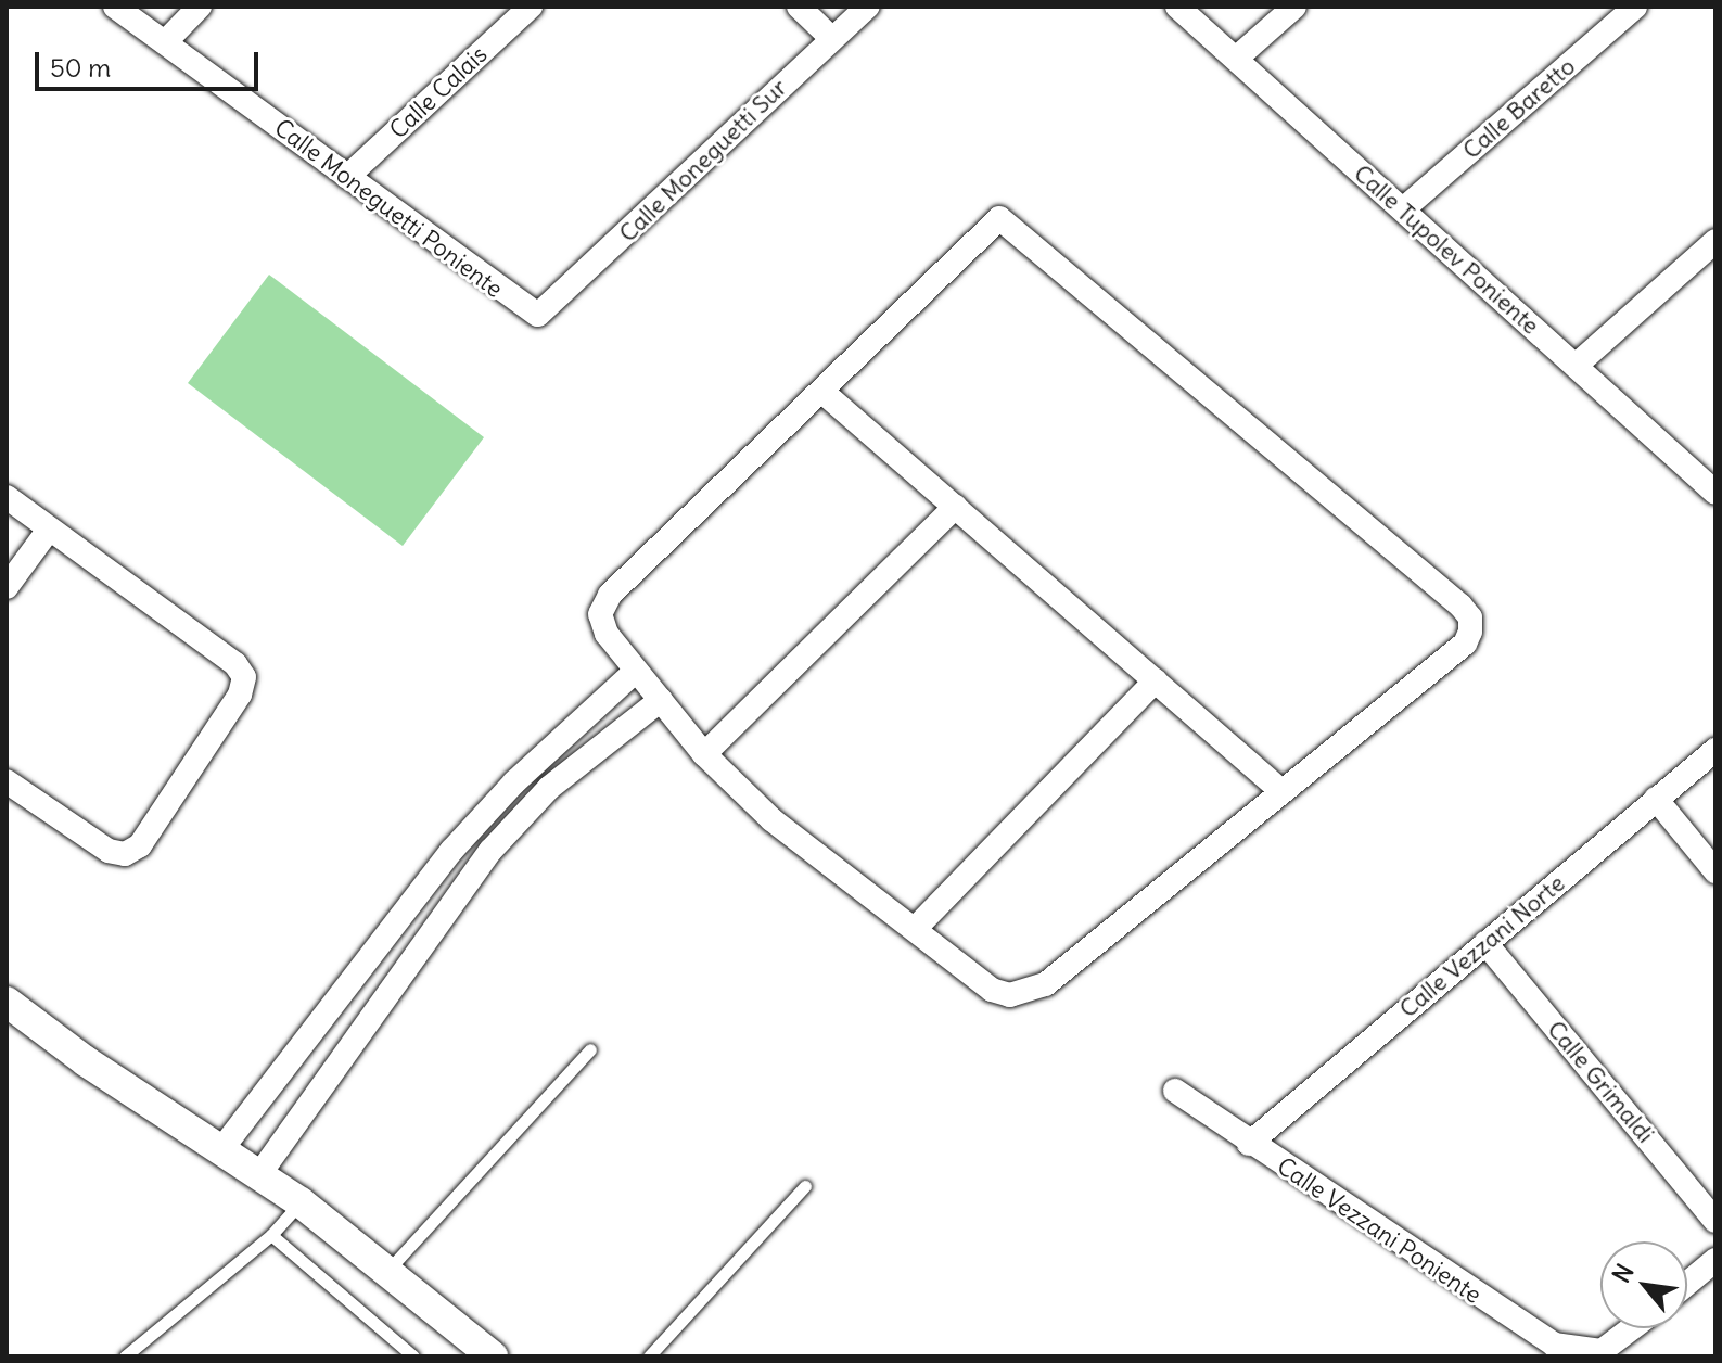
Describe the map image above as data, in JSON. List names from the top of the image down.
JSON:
{
  "streets": {
    "street": [
      "Calle Calais",
      "Calle Baretto",
      "Calle Moneguetti Sur",
      "Calle Moneguetti Poniente",
      "Calle Tupolev Poniente",
      "Calle Vezzani Norte",
      "Calle Grimaldi",
      "Calle Vezzani Poniente"
    ]
  },
  "crossings": [
    ["Calle Calais", "Calle Moneguetti Poniente"],
    ["Calle Baretto", "Calle Tupolev Poniente"],
    ["Calle Moneguetti Sur", "Calle Moneguetti Poniente"],
    ["Calle Vezzani Norte", "Calle Grimaldi"],
    ["Calle Vezzani Norte", "Calle Vezzani Poniente"]
  ],
  "scale_bar": "50 m",
  "north": "top left"
}
